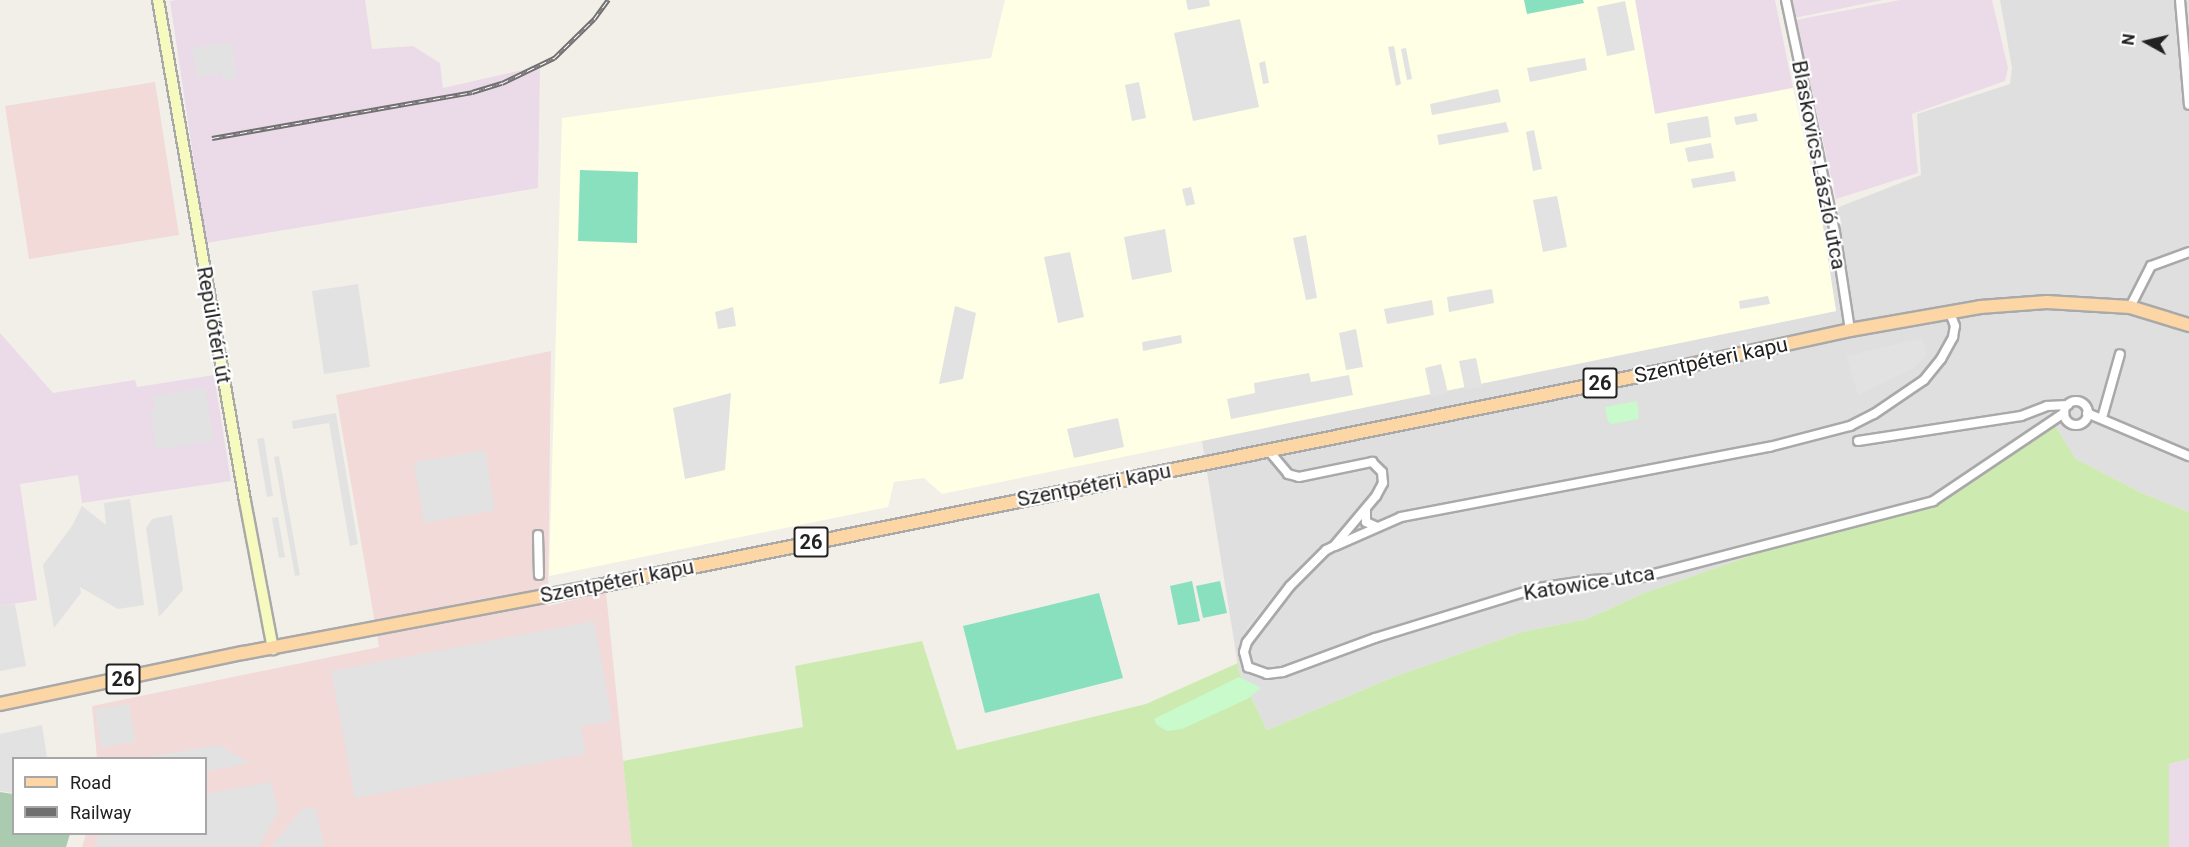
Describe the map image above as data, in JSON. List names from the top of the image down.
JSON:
{
  "streets": {
    "main road": ["Szentpéteri kapu", "26"],
    "street": ["Blaskovics László utca", "Repülőtéri út", "Katowice utca"]
  },
  "crossings": [
    ["Blaskovics László utca", "Szentpéteri kapu"],
    ["Repülőtéri út", "Szentpéteri kapu"],
    ["Szentpéteri kapu", "Katowice utca"]
  ],
  "legend": ["Road", "Railway"],
  "north": "left"
}
